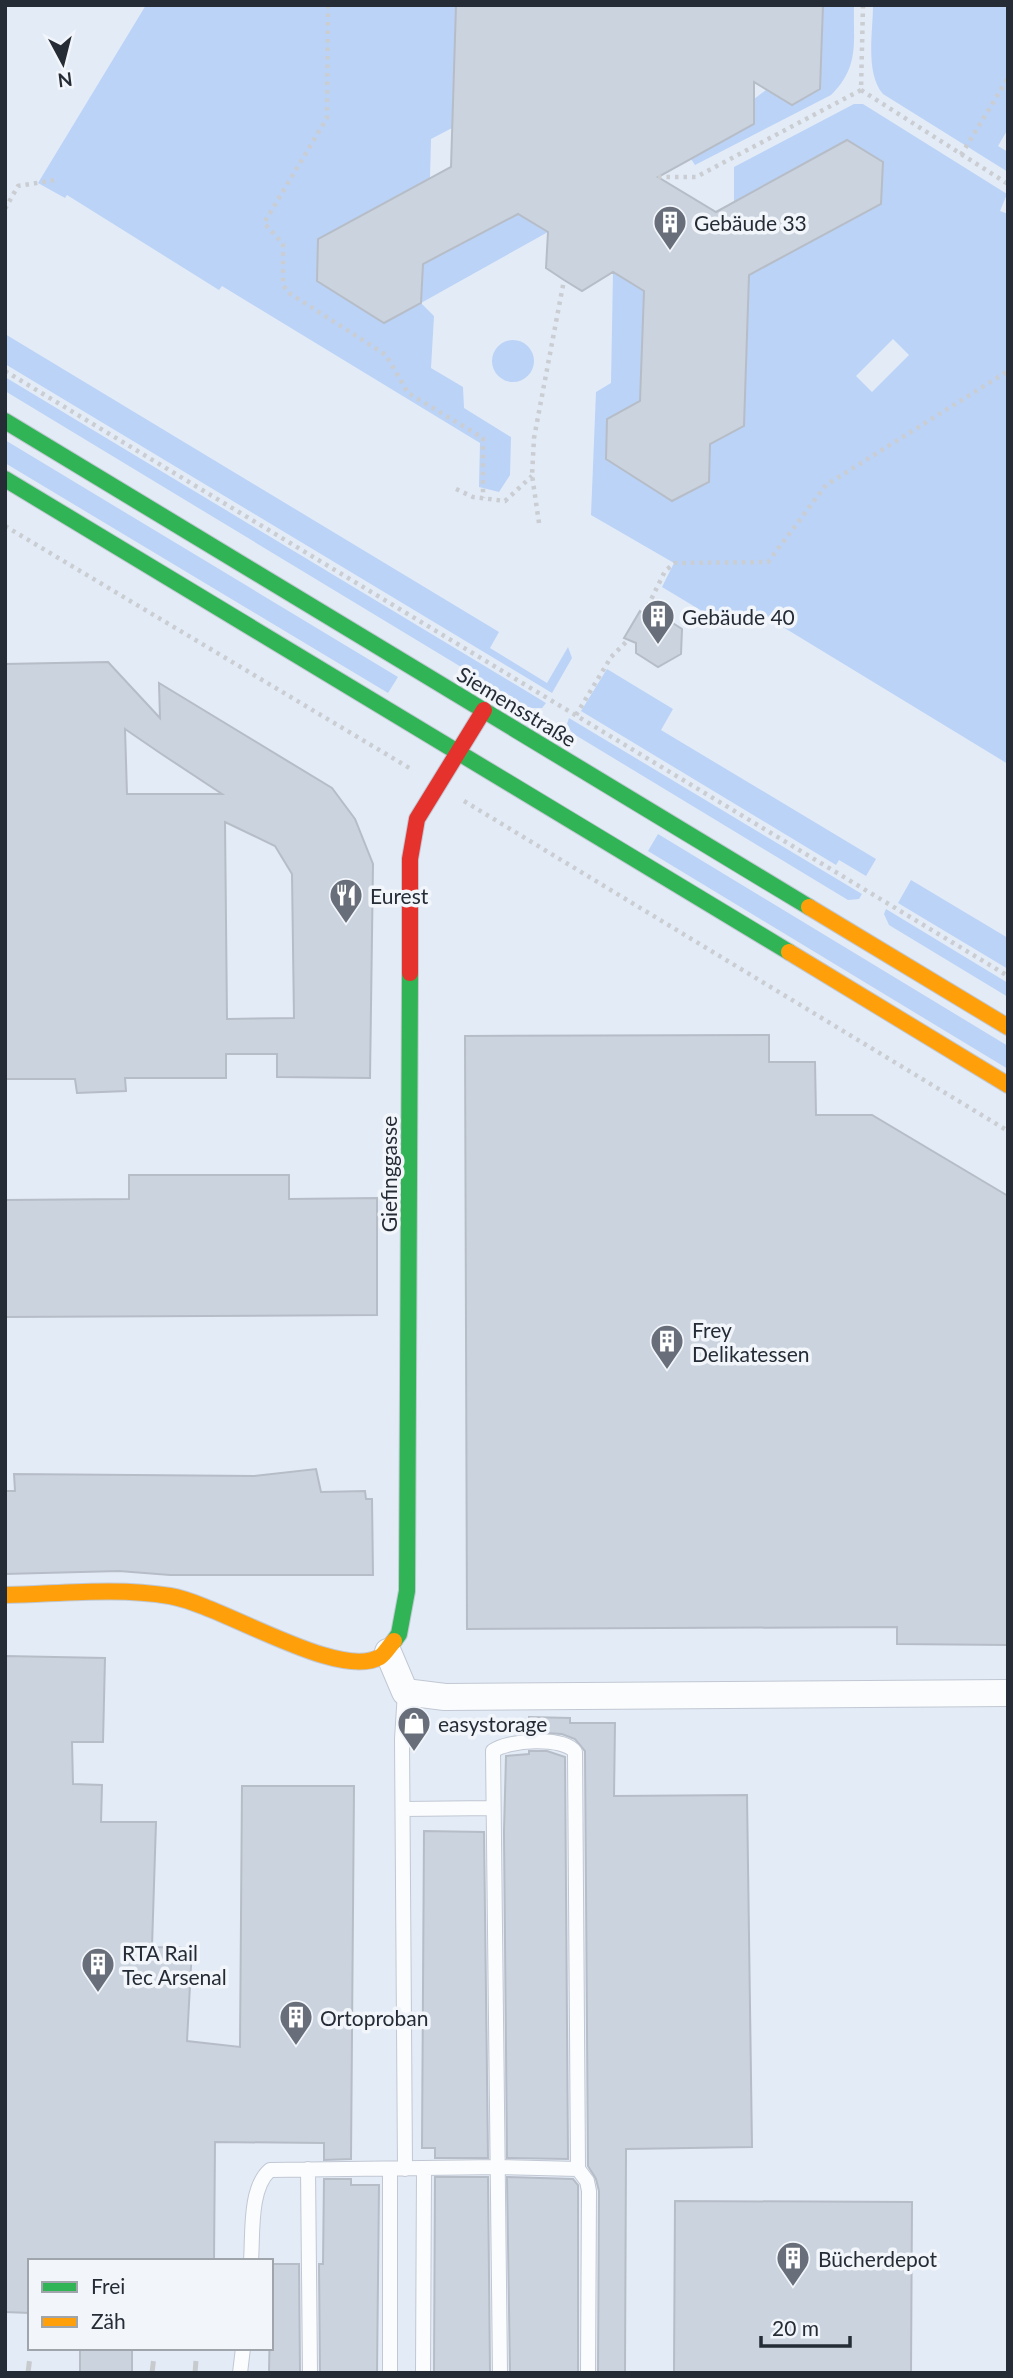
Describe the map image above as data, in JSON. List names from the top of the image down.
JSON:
{
  "streets": {
    "main road": ["Siemensstraße", "Giefinggasse"]
  },
  "crossings": [
    ["Siemensstraße", "Giefinggasse"]
  ],
  "places": {
    "building": [
      "Gebäude 33",
      "Gebäude 40",
      "Frey Delikatessen",
      "RTA Rail Tec Arsenal",
      "Ortoproban",
      "Bücherdepot"
    ],
    "restaurant": ["Eurest"],
    "shop": ["easystorage"]
  },
  "legend": ["Frei", "Zäh"],
  "scale_bar": "20 m",
  "north": "bottom"
}
